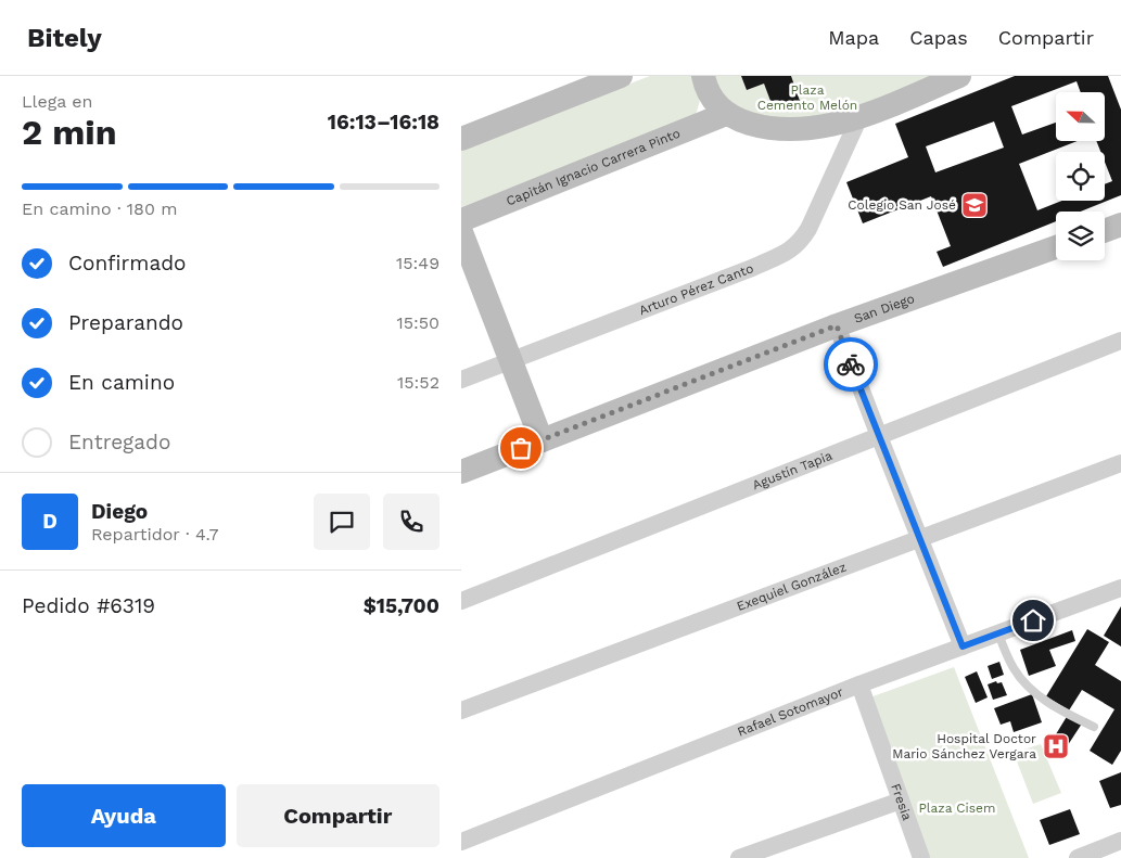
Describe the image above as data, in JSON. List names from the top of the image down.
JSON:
{
  "streets": {
    "street": [
      "Capitán Ignacio Carrera Pinto",
      "Arturo Pérez Canto",
      "San Diego",
      "Agustín Tapia",
      "Exequiel González",
      "Rafael Sotomayor",
      "Fresia"
    ]
  },
  "crossings": [
    ["Rafael Sotomayor", "Fresia"]
  ],
  "parks": ["Plaza Cemento Melón", "Plaza Cisem"],
  "places": {
    "school or university": ["Colegio San José"],
    "hospital": ["Hospital Doctor Mario Sánchez Vergara"]
  },
  "north": "left",
  "page": {
    "header": "Bitely",
    "nav": ["Mapa", "Capas", "Compartir"],
    "heading": ["2 min", "Llega en", "16:13–16:18"],
    "panel": [
      "Diego",
      "Repartidor · 4.7",
      "Pedido #6319",
      "$15,700"
    ],
    "bar": "En camino · 180 m",
    "list": [
      ["Confirmado", "15:49"],
      ["Preparando", "15:50"],
      ["En camino", "15:52"],
      "Entregado"
    ],
    "round": "D",
    "buttons": ["Ayuda", "Compartir"]
  }
}
